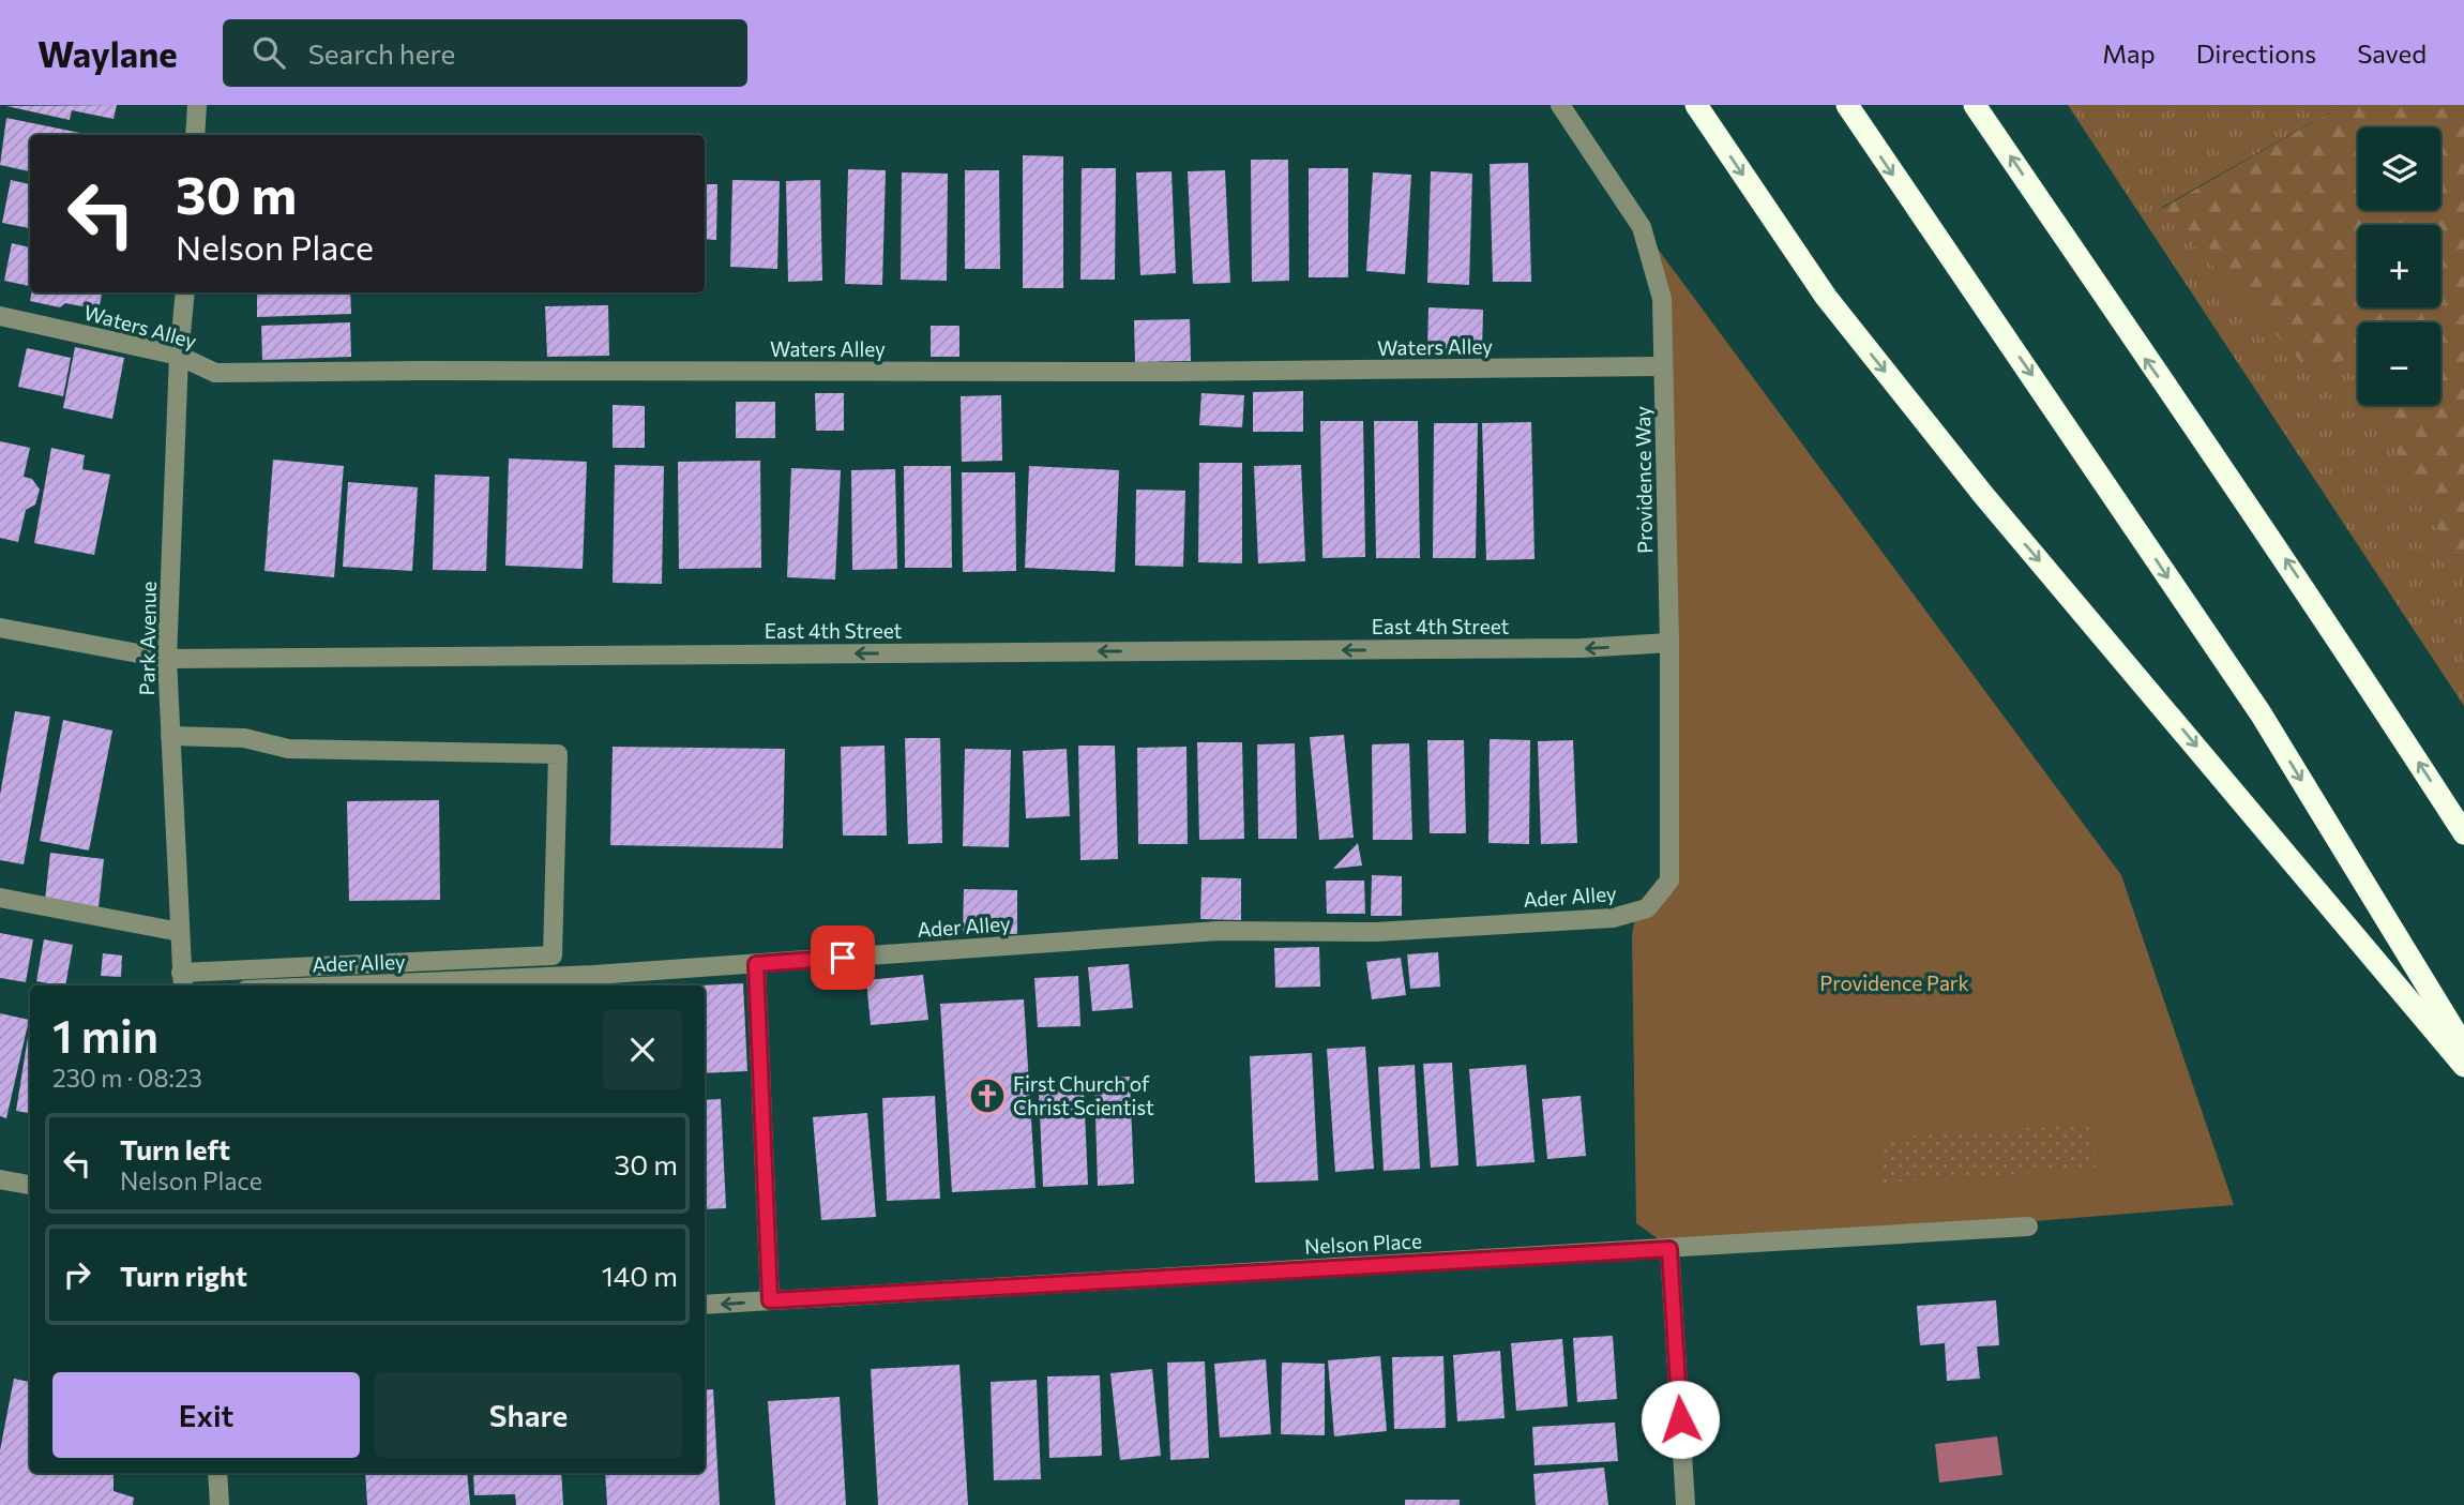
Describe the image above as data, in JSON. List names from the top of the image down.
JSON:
{
  "streets": {
    "street": [
      "Waters Alley",
      "Providence Way",
      "East 4th Street",
      "Park Avenue",
      "Ader Alley",
      "Nelson Place"
    ]
  },
  "crossings": [
    ["Waters Alley", "Providence Way"],
    ["Waters Alley", "Park Avenue"],
    ["Providence Way", "East 4th Street"],
    ["Providence Way", "Ader Alley"],
    ["East 4th Street", "Park Avenue"]
  ],
  "one_way": ["East 4th Street"],
  "parks": ["Providence Park"],
  "places": {
    "church": ["First Church of Christ Scientist"]
  },
  "page": {
    "header": "Waylane",
    "search": "Search here",
    "nav": ["Map", "Directions", "Saved"],
    "map_buttons": ["+", "−"],
    "turn": ["30 m", "Nelson Place"],
    "heading": ["1 min", "230 m · 08:23"],
    "list": [
      {
        "name": "Turn left",
        "note": "Nelson Place",
        "value": "30 m"
      },
      {
        "name": "Turn right",
        "value": "140 m"
      }
    ],
    "buttons": ["Exit", "Share"]
  }
}
